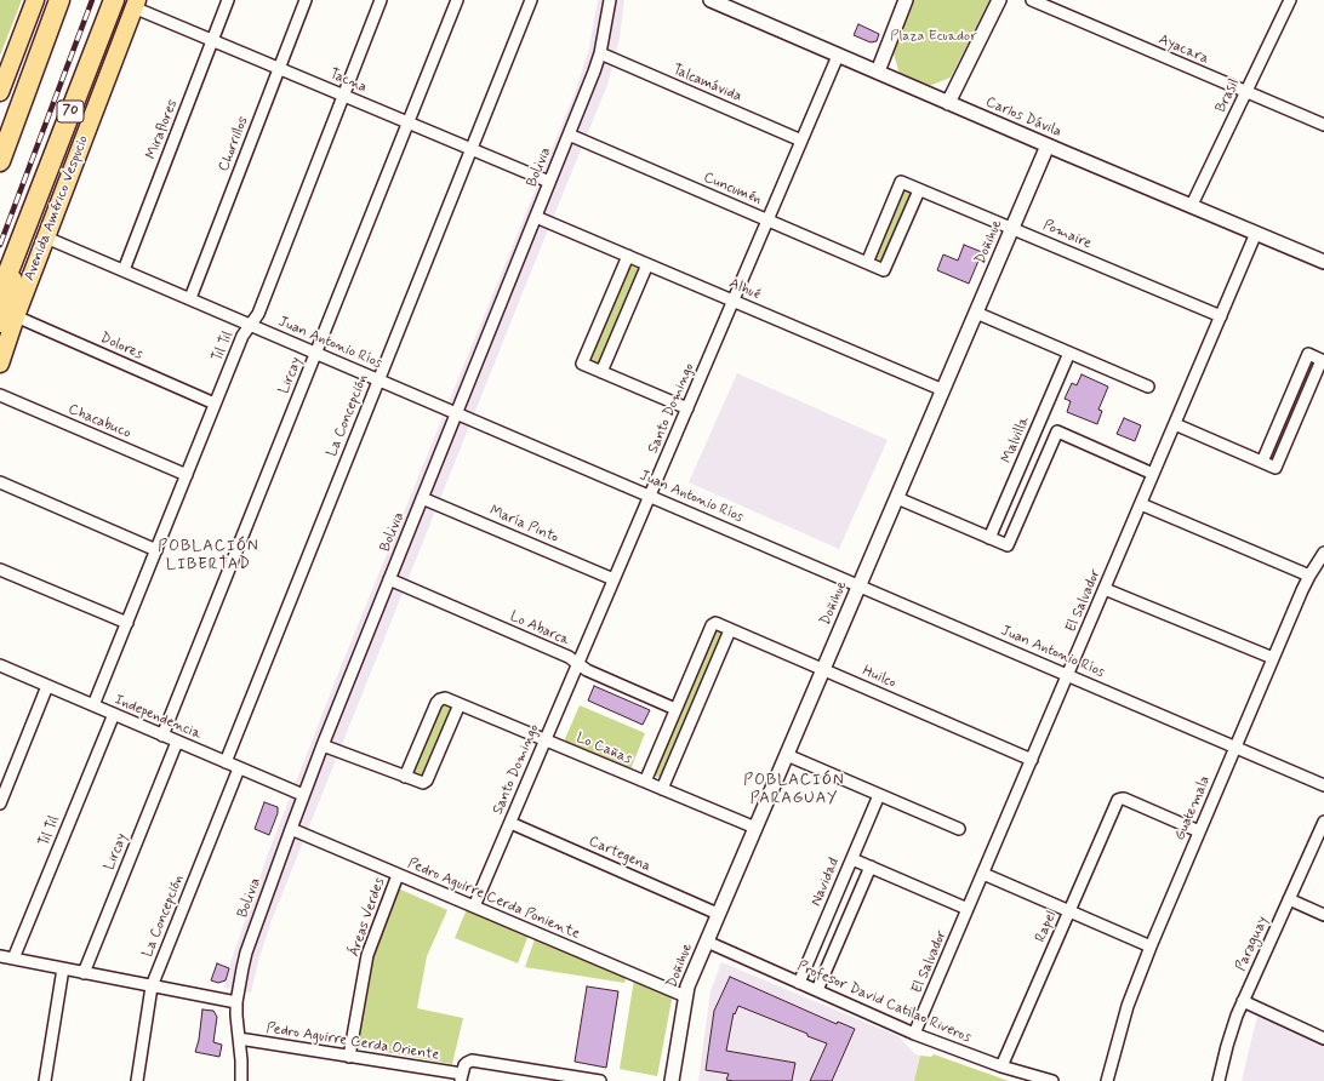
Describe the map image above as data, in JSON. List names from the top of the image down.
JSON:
{
  "streets": {
    "highway": ["70"],
    "main road": ["Avenida Américo Vespucio"],
    "street": [
      "Ayacara",
      "Tacna",
      "Talcamávida",
      "Brasil",
      "Carlos Dávila",
      "Miraflores",
      "Chorrillos",
      "Bolivia",
      "Cuncumén",
      "Pomaire",
      "Doñihue",
      "Alhué",
      "Juan Antonio Ríos",
      "Dolores",
      "Til Til",
      "Lircay",
      "Santo Domingo",
      "La Concepción",
      "Chacabuco",
      "Malvilla",
      "María Pinto",
      "El Salvador",
      "Lo Abarca",
      "Huilco",
      "Independencia",
      "Lo Cañas",
      "Guatemala",
      "Cartegena",
      "Navidad",
      "Pedro Aguirre Cerda Poniente",
      "Áreas Verdes",
      "Rapel",
      "Paraguay",
      "Profesor David Catilao Riveros",
      "Pedro Aguirre Cerda Oriente"
    ]
  },
  "crossings": [
    ["Ayacara", "Brasil"],
    ["Tacna", "Miraflores"],
    ["Tacna", "Chorrillos"],
    ["Tacna", "Bolivia"],
    ["Tacna", "Avenida Américo Vespucio"],
    ["Tacna", "Til Til"],
    ["Tacna", "Lircay"],
    ["Tacna", "La Concepción"],
    ["Talcamávida", "Bolivia"],
    ["Talcamávida", "Santo Domingo"],
    ["Brasil", "Carlos Dávila"],
    ["Carlos Dávila", "Doñihue"],
    ["Carlos Dávila", "Santo Domingo"],
    ["Carlos Dávila", "El Salvador"],
    ["Miraflores", "Juan Antonio Ríos"],
    ["Chorrillos", "Juan Antonio Ríos"],
    ["Bolivia", "Cuncumén"],
    ["Bolivia", "Alhué"],
    ["Bolivia", "Juan Antonio Ríos"],
    ["Bolivia", "María Pinto"],
    ["Bolivia", "Lo Abarca"],
    ["Bolivia", "Independencia"],
    ["Bolivia", "Pedro Aguirre Cerda Poniente"],
    ["Bolivia", "Pedro Aguirre Cerda Oriente"],
    ["Cuncumén", "Pomaire"],
    ["Cuncumén", "Santo Domingo"],
    ["Avenida Américo Vespucio", "Juan Antonio Ríos"],
    ["Avenida Américo Vespucio", "Dolores"],
    ["Pomaire", "Doñihue"],
    ["Pomaire", "El Salvador"],
    ["Doñihue", "Alhué"],
    ["Doñihue", "Juan Antonio Ríos"],
    ["Doñihue", "Huilco"],
    ["Doñihue", "Lo Cañas"],
    ["Doñihue", "Cartegena"],
    ["Doñihue", "Pedro Aguirre Cerda Poniente"],
    ["Doñihue", "Profesor David Catilao Riveros"],
    ["Alhué", "Santo Domingo"],
    ["Juan Antonio Ríos", "Til Til"],
    ["Juan Antonio Ríos", "Lircay"],
    ["Juan Antonio Ríos", "Santo Domingo"],
    ["Juan Antonio Ríos", "La Concepción"],
    ["Juan Antonio Ríos", "El Salvador"],
    ["Juan Antonio Ríos", "Guatemala"],
    ["Dolores", "Til Til"],
    ["Til Til", "Chacabuco"],
    ["Til Til", "Independencia"],
    ["Lircay", "Independencia"],
    ["Santo Domingo", "María Pinto"],
    ["Santo Domingo", "Lo Abarca"],
    ["Santo Domingo", "Lo Cañas"],
    ["Santo Domingo", "Cartegena"],
    ["Santo Domingo", "Pedro Aguirre Cerda Poniente"],
    ["La Concepción", "Independencia"],
    ["El Salvador", "Huilco"],
    ["El Salvador", "Profesor David Catilao Riveros"],
    ["Lo Abarca", "Huilco"],
    ["Guatemala", "Rapel"],
    ["Navidad", "Profesor David Catilao Riveros"],
    ["Pedro Aguirre Cerda Poniente", "Áreas Verdes"],
    ["Áreas Verdes", "Pedro Aguirre Cerda Oriente"],
    ["Rapel", "Profesor David Catilao Riveros"]
  ],
  "districts": ["POBLACIÓN LIBERTAD", "POBLACIÓN PARAGUAY"],
  "parks": ["Plaza Ecuador"]
}
